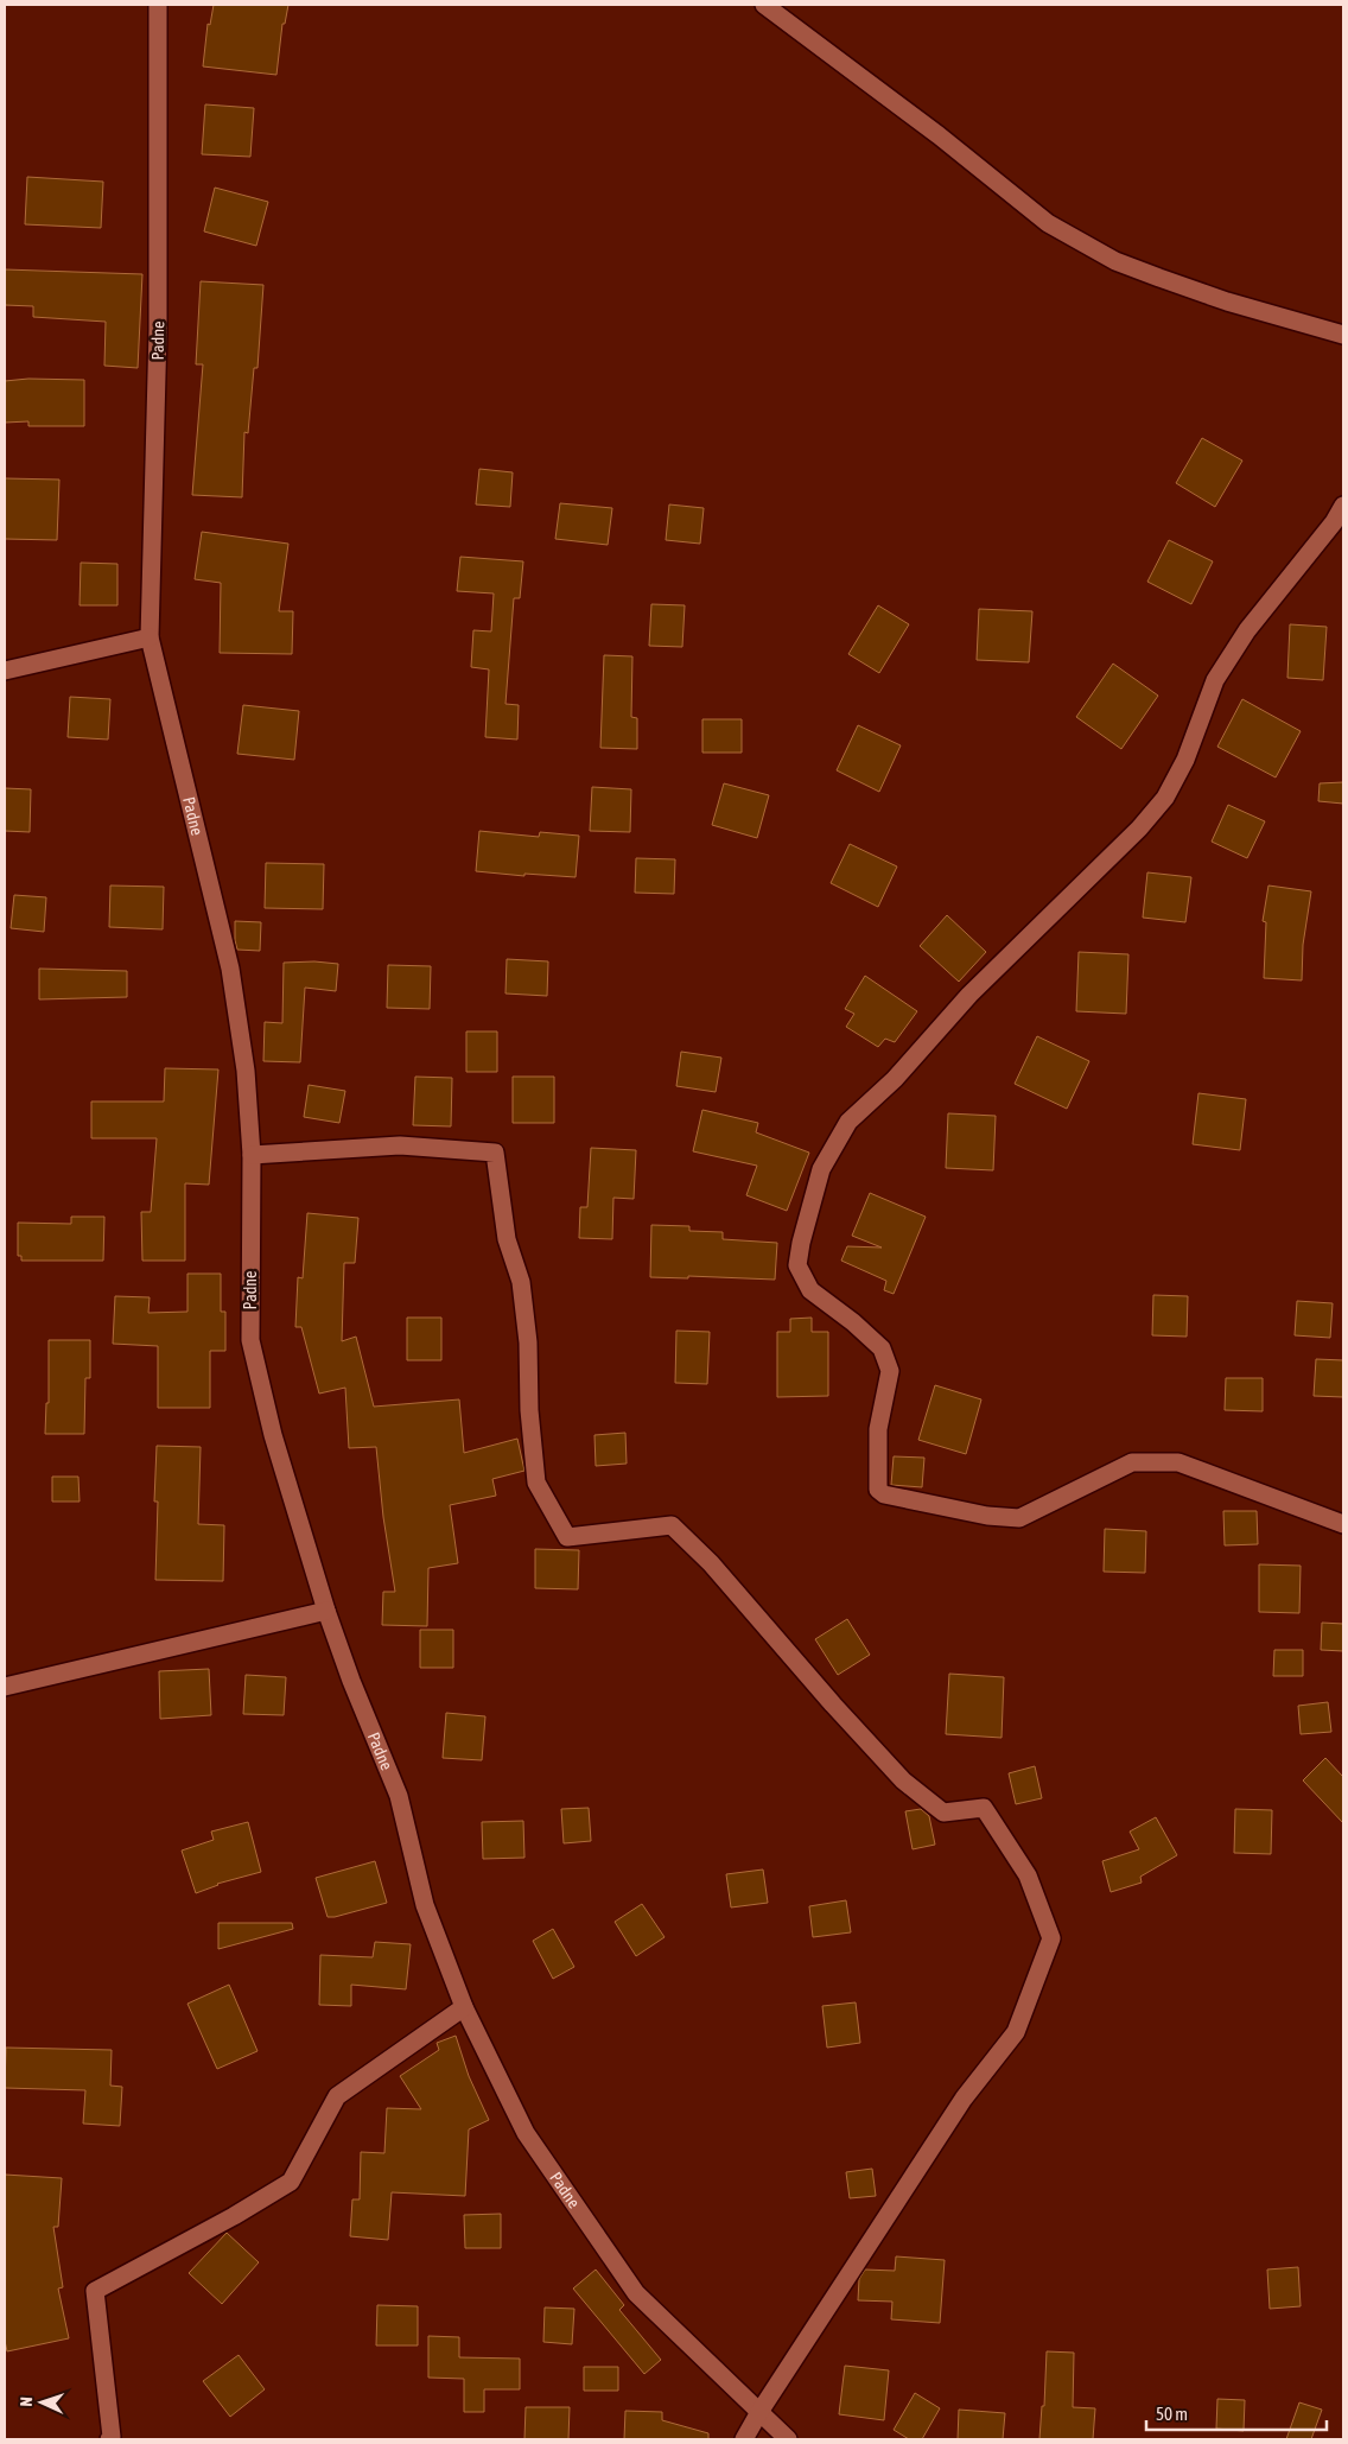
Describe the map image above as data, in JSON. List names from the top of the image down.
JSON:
{
  "streets": {
    "street": ["Padne"]
  },
  "scale_bar": "50 m",
  "north": "left"
}
